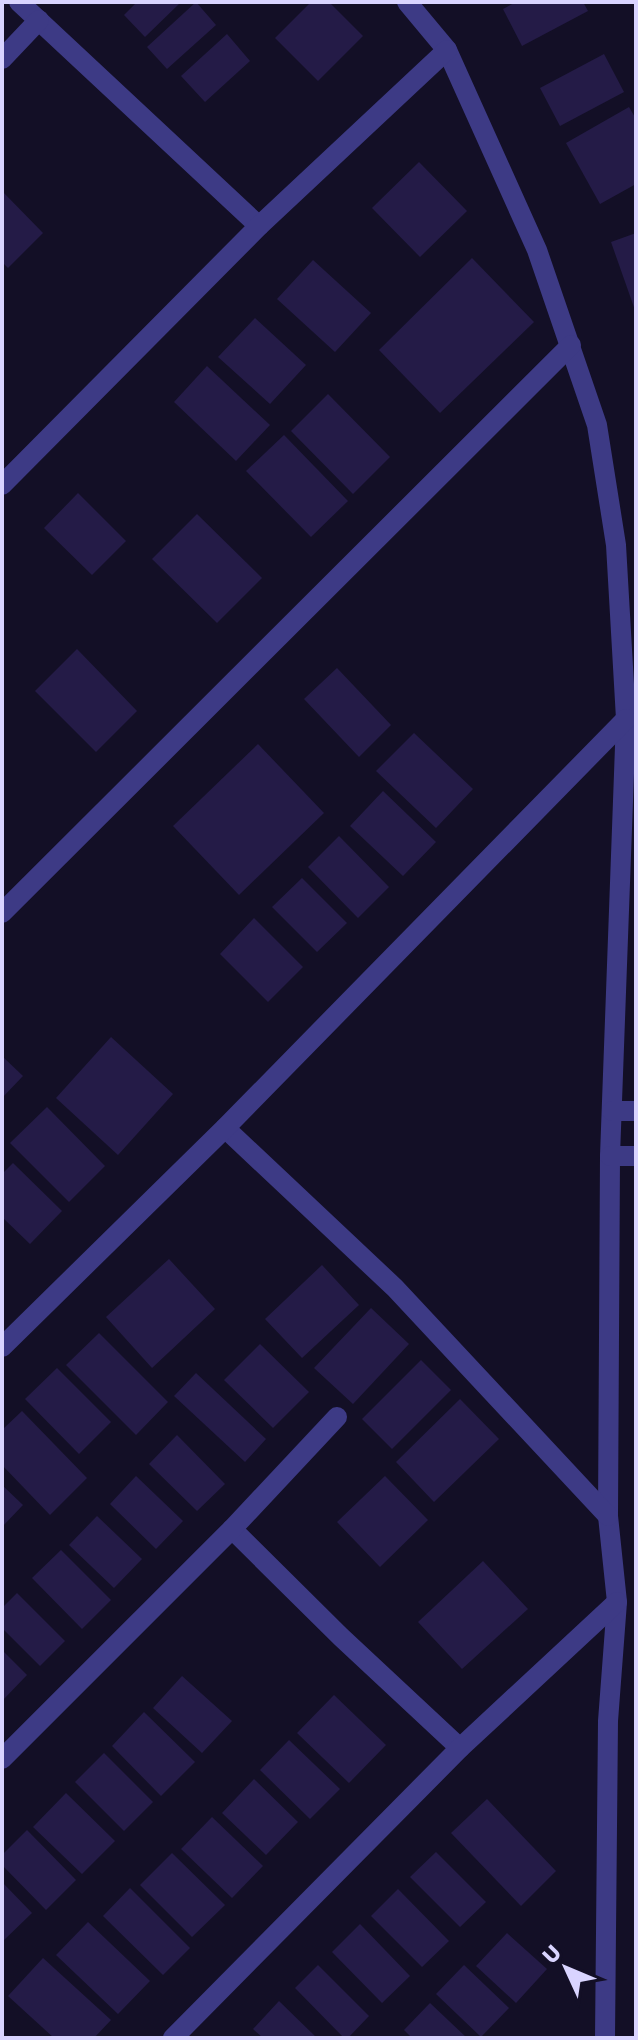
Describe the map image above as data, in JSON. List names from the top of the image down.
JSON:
{
  "north": "top left"
}
